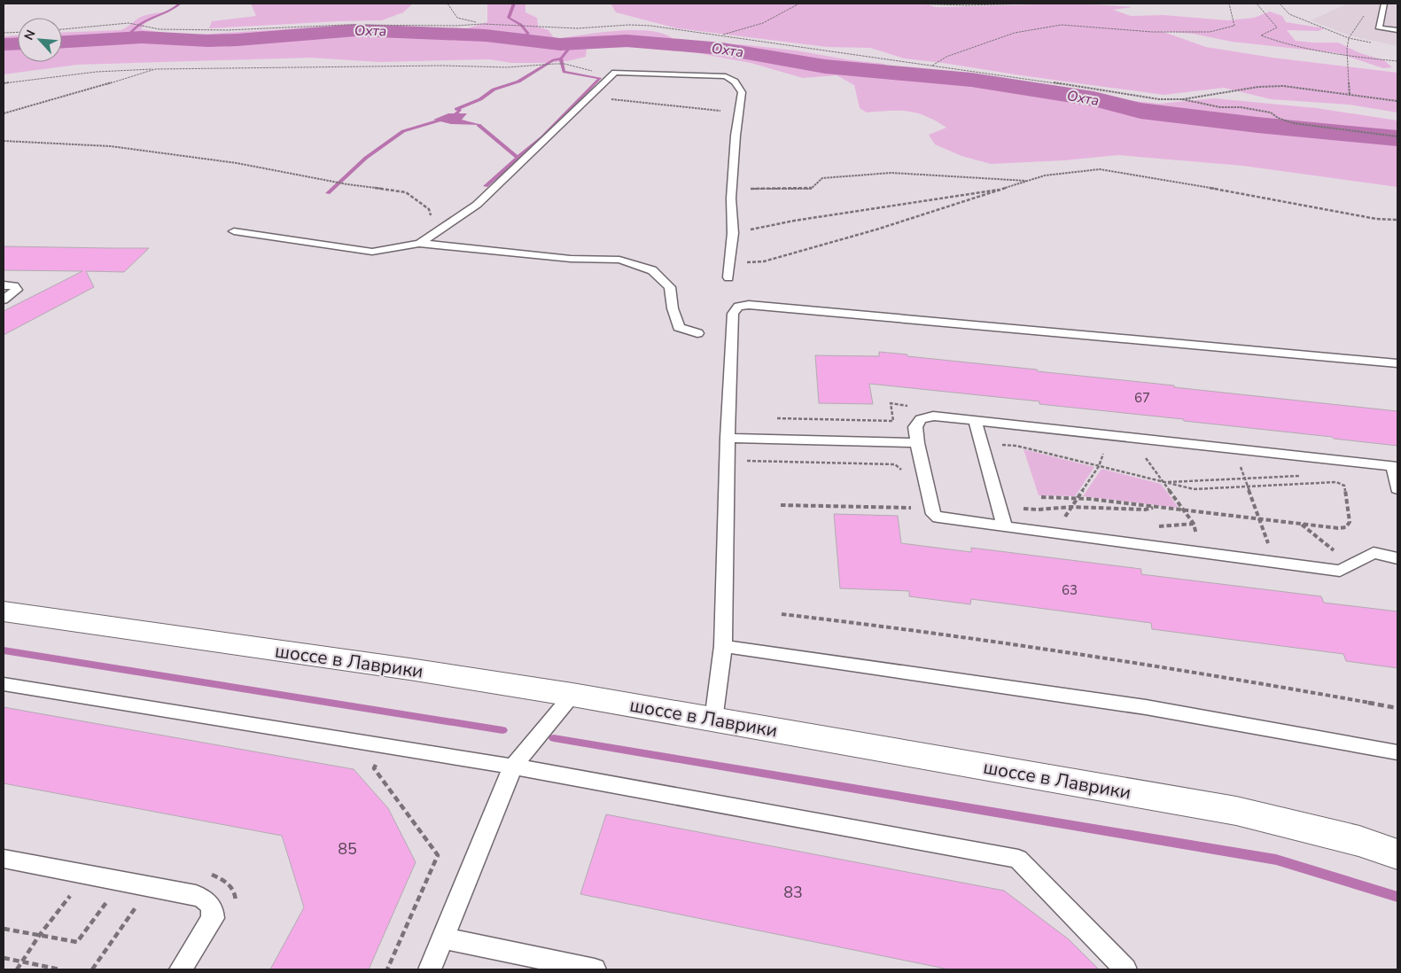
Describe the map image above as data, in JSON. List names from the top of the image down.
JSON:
{
  "streets": {
    "street": ["шоссе в Лаврики"]
  },
  "water": ["Охта"],
  "house_numbers": [
    "67",
    "63",
    "85",
    "83"
  ],
  "north": "top left"
}
